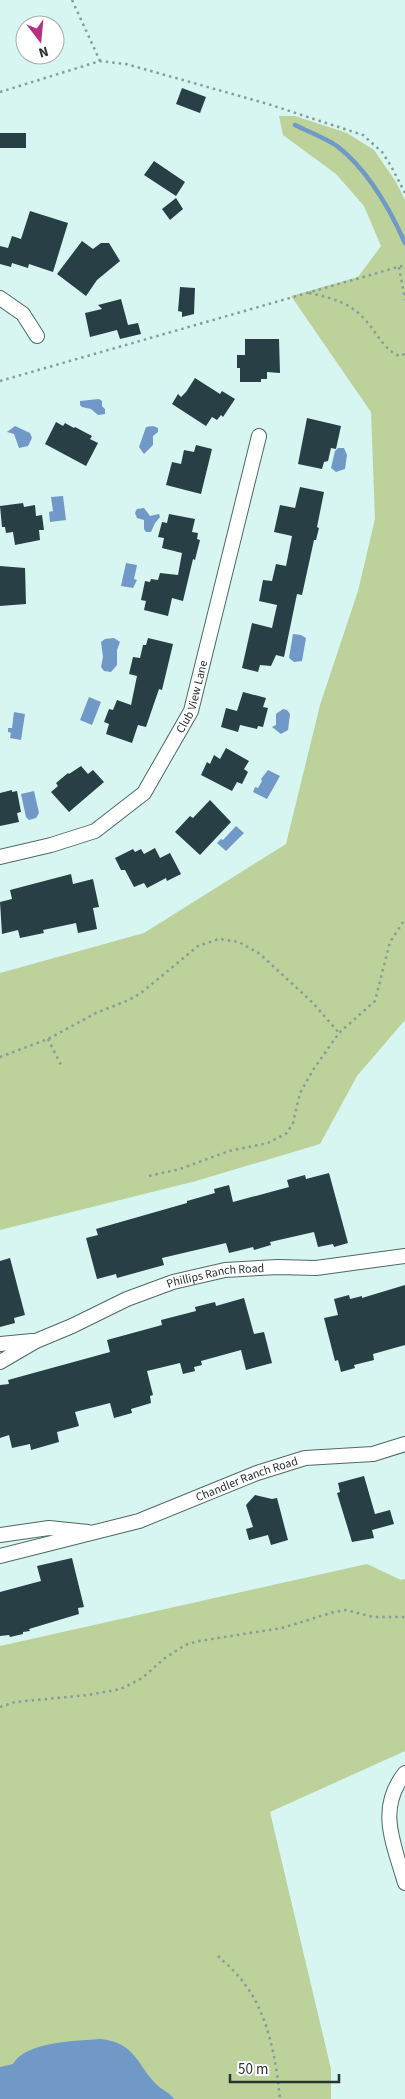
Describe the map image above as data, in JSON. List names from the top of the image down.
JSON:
{
  "streets": {
    "street": ["Club View Lane", "Phillips Ranch Road", "Chandler Ranch Road"]
  },
  "scale_bar": "50 m",
  "north": "bottom"
}
